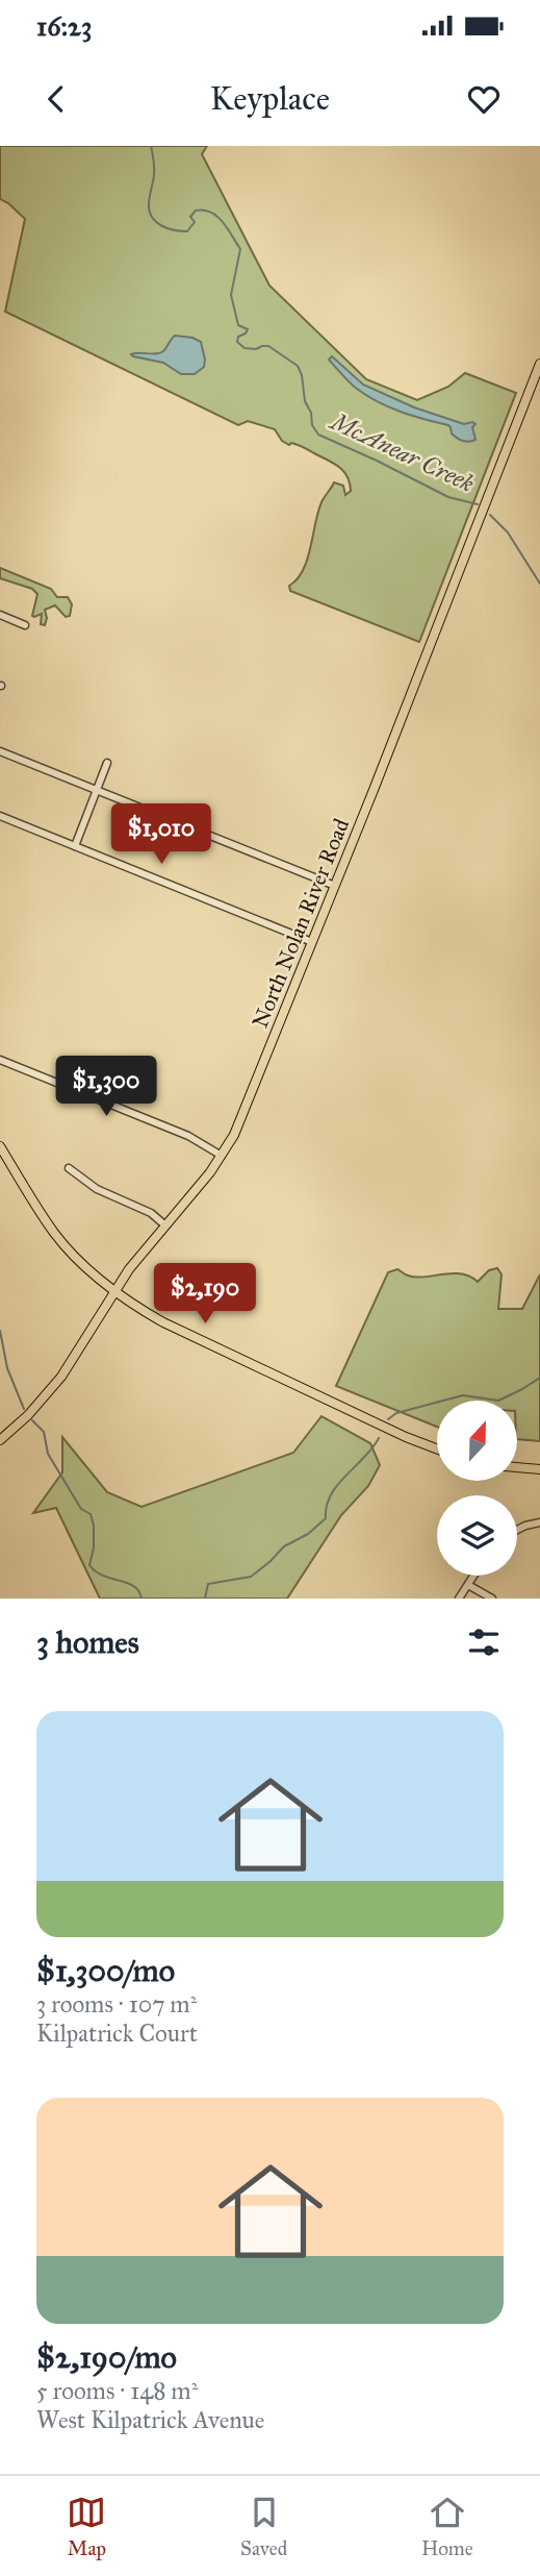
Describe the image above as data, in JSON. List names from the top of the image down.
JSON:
{
  "streets": {
    "main road": ["North Nolan River Road"]
  },
  "water": ["McAnear Creek"],
  "north": "top",
  "page": {
    "status": "16:23",
    "header": "Keyplace",
    "price": ["$1,010", "$1,300", "$2,190"],
    "heading": "3 homes",
    "list": [
      {
        "name": "$1,300/mo",
        "note": "3 rooms · 107 m² · Kilpatrick Court"
      },
      {
        "name": "$2,190/mo",
        "note": "5 rooms · 148 m² · West Kilpatrick Avenue"
      }
    ],
    "tabs": ["Map", "Saved", "Home"]
  }
}
